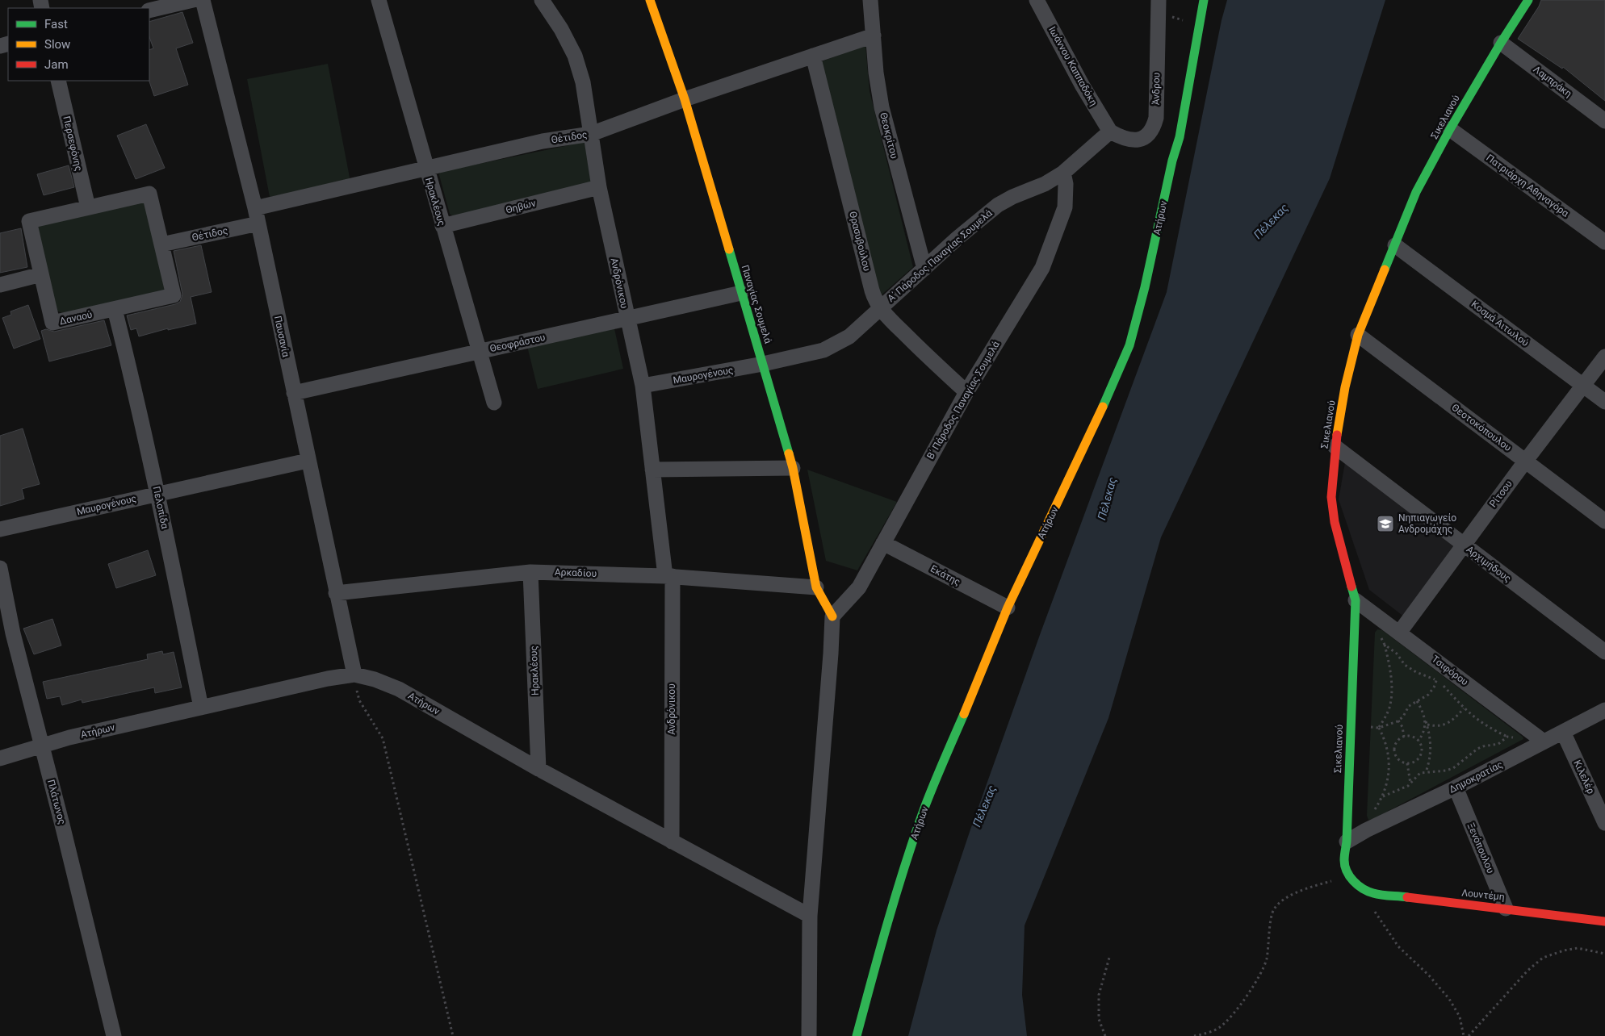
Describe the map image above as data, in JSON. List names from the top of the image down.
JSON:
{
  "streets": {
    "street": [
      "Ιωάννου Καππαδόκη",
      "Λαμπράκη",
      "Άνδρου",
      "Σικελιανού",
      "Θεοκρίτου",
      "Θέτιδος",
      "Περσεφόνης",
      "Πατριάρχη Αθηναγόρα",
      "Ηρακλέους",
      "Θηβών",
      "Ατήρων",
      "Θρασυβούλου",
      "Α΄ Πάροδος Παναγίας Σουμελά",
      "Ανδρόνικου",
      "Παναγίας Σουμελά",
      "Δαναού",
      "Κοσμά Αιτωλού",
      "Παυσανία",
      "Θεοφράστου",
      "Μαυρογένους",
      "Β΄ Πάροδος Παναγίας Σουμελά",
      "Θεοτοκόπουλου",
      "Ρίτσου",
      "Πελοπίδα",
      "Αρχιμήδους",
      "Αρκαδίου",
      "Εκάτης",
      "Τσιφόρου",
      "Δημοκρατίας",
      "Κιλελέρ",
      "Πλάτωνος",
      "Ξενόπουλου",
      "Λουντέμη"
    ]
  },
  "crossings": [
    ["Ιωάννου Καππαδόκη", "Άνδρου"],
    ["Ιωάννου Καππαδόκη", "Α΄ Πάροδος Παναγίας Σουμελά"],
    ["Λαμπράκη", "Σικελιανού"],
    ["Άνδρου", "Α΄ Πάροδος Παναγίας Σουμελά"],
    ["Σικελιανού", "Πατριάρχη Αθηναγόρα"],
    ["Σικελιανού", "Κοσμά Αιτωλού"],
    ["Σικελιανού", "Θεοτοκόπουλου"],
    ["Σικελιανού", "Αρχιμήδους"],
    ["Σικελιανού", "Τσιφόρου"],
    ["Σικελιανού", "Δημοκρατίας"],
    ["Σικελιανού", "Λουντέμη"],
    ["Θεοκρίτου", "Θέτιδος"],
    ["Θεοκρίτου", "Α΄ Πάροδος Παναγίας Σουμελά"],
    ["Θέτιδος", "Ηρακλέους"],
    ["Θέτιδος", "Θρασυβούλου"],
    ["Θέτιδος", "Ανδρόνικου"],
    ["Θέτιδος", "Παναγίας Σουμελά"],
    ["Θέτιδος", "Δαναού"],
    ["Θέτιδος", "Παυσανία"],
    ["Περσεφόνης", "Δαναού"],
    ["Ηρακλέους", "Θηβών"],
    ["Ηρακλέους", "Ατήρων"],
    ["Ηρακλέους", "Θεοφράστου"],
    ["Ηρακλέους", "Αρκαδίου"],
    ["Θηβών", "Ανδρόνικου"],
    ["Ατήρων", "Ανδρόνικου"],
    ["Ατήρων", "Παυσανία"],
    ["Ατήρων", "Πελοπίδα"],
    ["Ατήρων", "Εκάτης"],
    ["Ατήρων", "Πλάτωνος"],
    ["Θρασυβούλου", "Α΄ Πάροδος Παναγίας Σουμελά"],
    ["Θρασυβούλου", "Β΄ Πάροδος Παναγίας Σουμελά"],
    ["Α΄ Πάροδος Παναγίας Σουμελά", "Παναγίας Σουμελά"],
    ["Α΄ Πάροδος Παναγίας Σουμελά", "Μαυρογένους"],
    ["Α΄ Πάροδος Παναγίας Σουμελά", "Β΄ Πάροδος Παναγίας Σουμελά"],
    ["Ανδρόνικου", "Θεοφράστου"],
    ["Ανδρόνικου", "Μαυρογένους"],
    ["Ανδρόνικου", "Αρκαδίου"],
    ["Παναγίας Σουμελά", "Θεοφράστου"],
    ["Παναγίας Σουμελά", "Μαυρογένους"],
    ["Παναγίας Σουμελά", "Β΄ Πάροδος Παναγίας Σουμελά"],
    ["Παναγίας Σουμελά", "Αρκαδίου"],
    ["Δαναού", "Πελοπίδα"],
    ["Κοσμά Αιτωλού", "Ρίτσου"],
    ["Παυσανία", "Θεοφράστου"],
    ["Παυσανία", "Μαυρογένους"],
    ["Παυσανία", "Αρκαδίου"],
    ["Μαυρογένους", "Πελοπίδα"],
    ["Β΄ Πάροδος Παναγίας Σουμελά", "Εκάτης"],
    ["Θεοτοκόπουλου", "Ρίτσου"],
    ["Ρίτσου", "Αρχιμήδους"],
    ["Ρίτσου", "Τσιφόρου"],
    ["Τσιφόρου", "Δημοκρατίας"],
    ["Δημοκρατίας", "Κιλελέρ"],
    ["Δημοκρατίας", "Ξενόπουλου"],
    ["Ξενόπουλου", "Λουντέμη"]
  ],
  "water": ["Πέλεκας"],
  "places": {
    "school or university": ["Νηπιαγωγείο Ανδρομάχης"]
  },
  "legend": ["Fast", "Slow", "Jam"]
}
